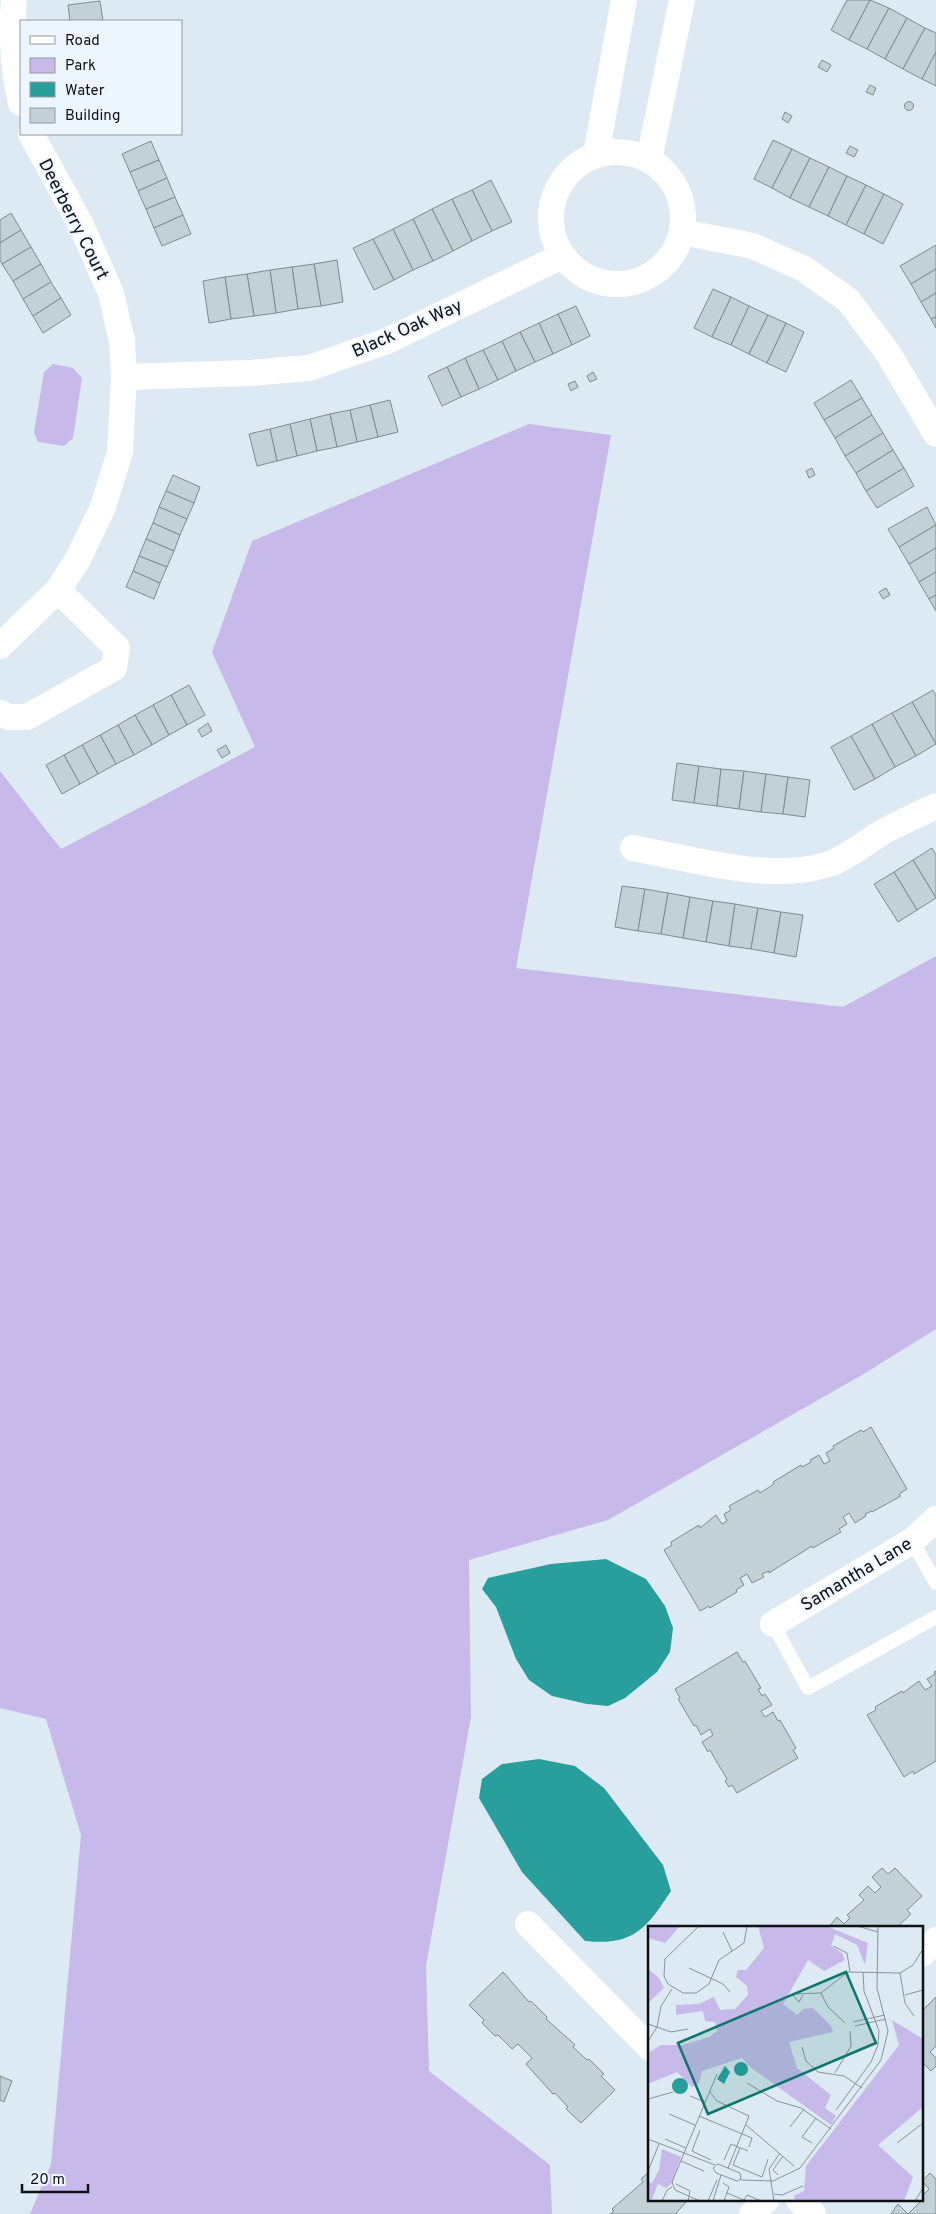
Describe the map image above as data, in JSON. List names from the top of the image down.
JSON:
{
  "streets": {
    "street": ["Deerberry Court", "Black Oak Way", "Samantha Lane"]
  },
  "crossings": [
    ["Deerberry Court", "Black Oak Way"]
  ],
  "legend": [
    "Road",
    "Park",
    "Water",
    "Building"
  ],
  "scale_bar": "20 m"
}
